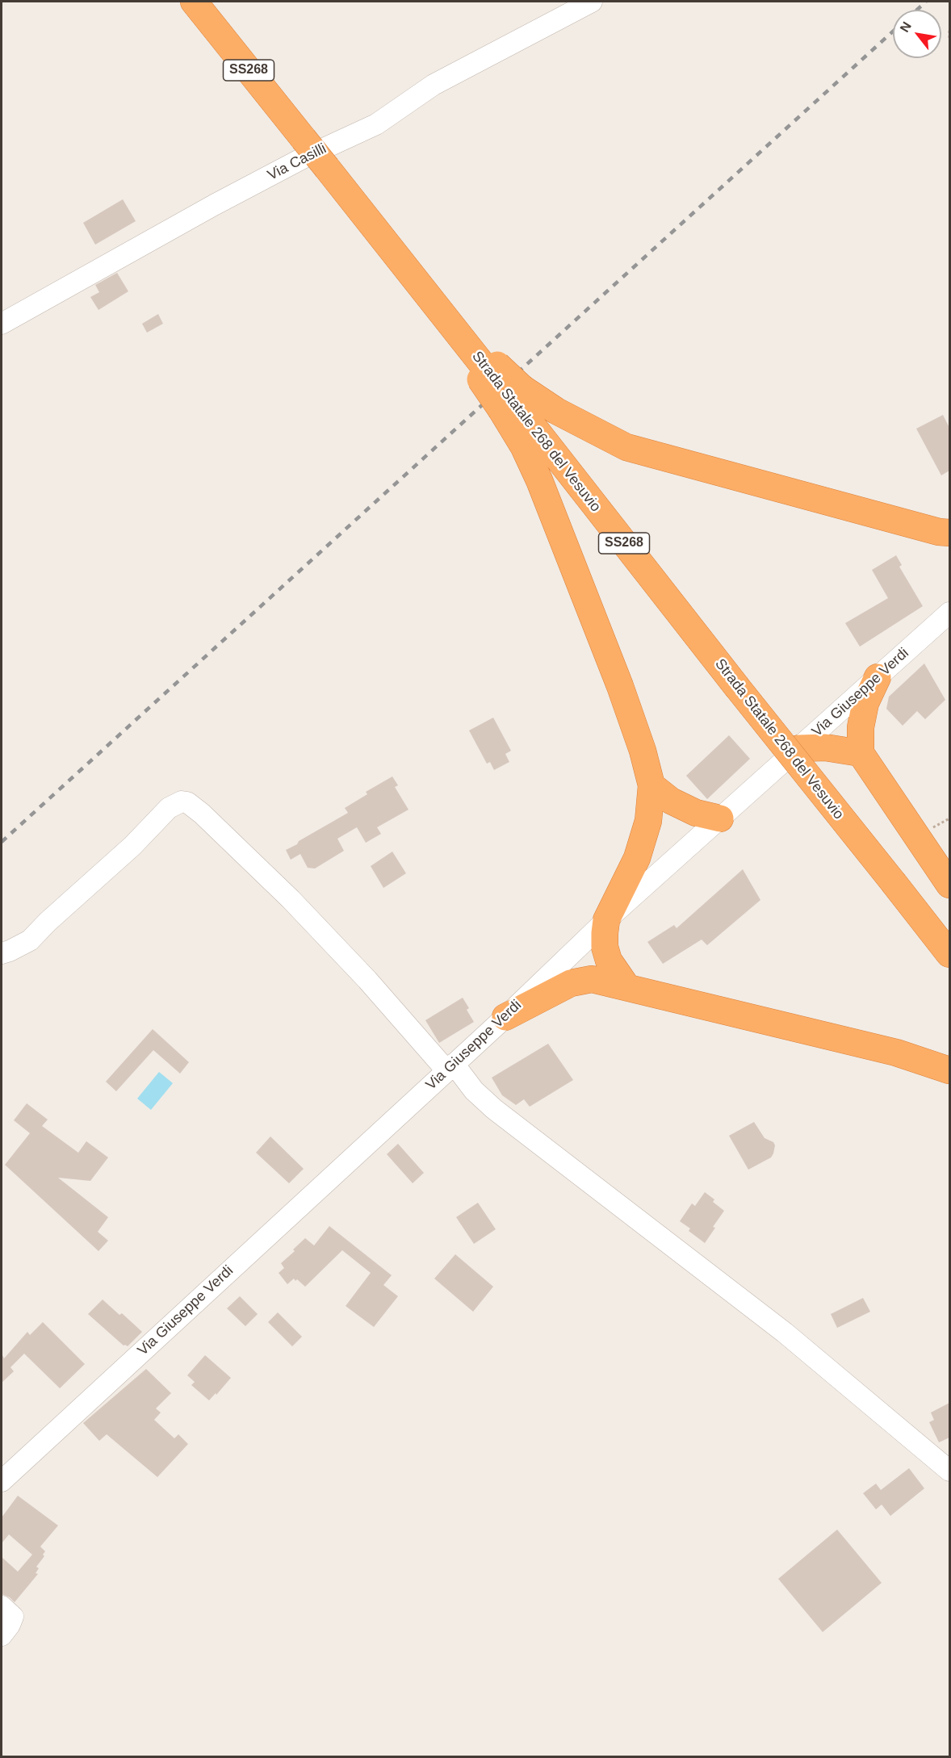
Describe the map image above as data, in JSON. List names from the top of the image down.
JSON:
{
  "streets": {
    "highway": ["SS268", "Strada Statale 268 del Vesuvio"],
    "street": ["Via Casilli", "Via Giuseppe Verdi"]
  },
  "north": "top left"
}
